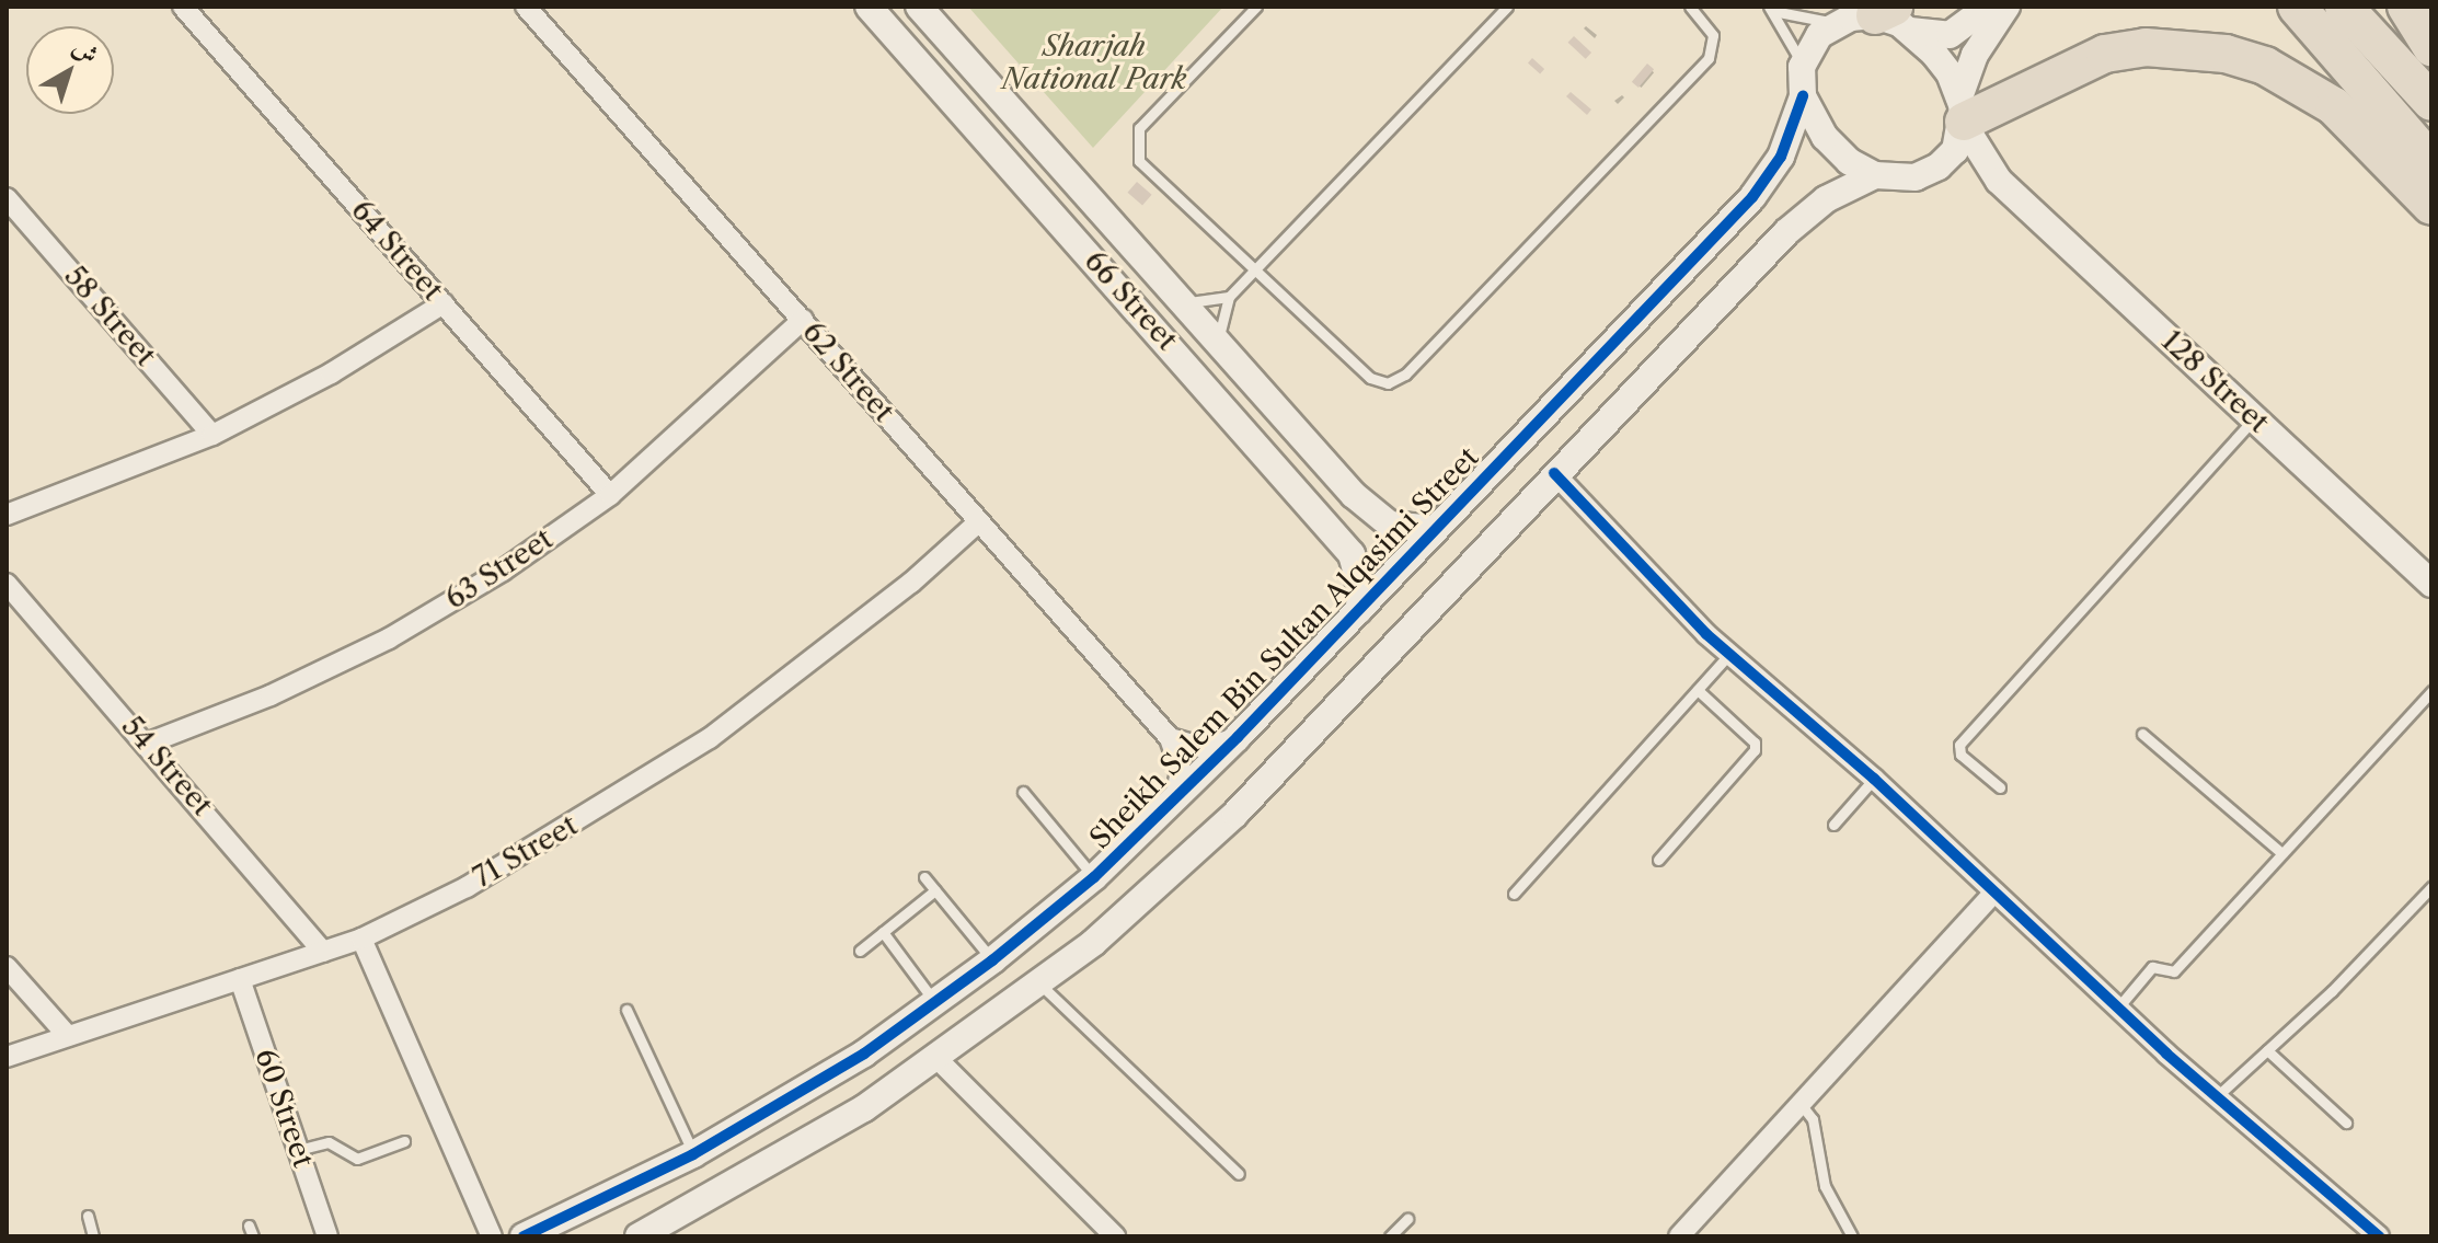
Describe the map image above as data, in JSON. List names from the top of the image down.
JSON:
{
  "streets": {
    "street": [
      "64 Street",
      "66 Street",
      "58 Street",
      "62 Street",
      "128 Street",
      "63 Street",
      "Sheikh Salem Bin Sultan Alqasimi Street",
      "54 Street",
      "71 Street",
      "60 Street"
    ]
  },
  "crossings": [
    ["64 Street", "63 Street"],
    ["66 Street", "Sheikh Salem Bin Sultan Alqasimi Street"],
    ["62 Street", "63 Street"],
    ["62 Street", "Sheikh Salem Bin Sultan Alqasimi Street"],
    ["62 Street", "71 Street"],
    ["128 Street", "Sheikh Salem Bin Sultan Alqasimi Street"],
    ["63 Street", "54 Street"],
    ["54 Street", "71 Street"],
    ["71 Street", "60 Street"]
  ],
  "parks": ["Sharjah National Park"],
  "north": "top right"
}
